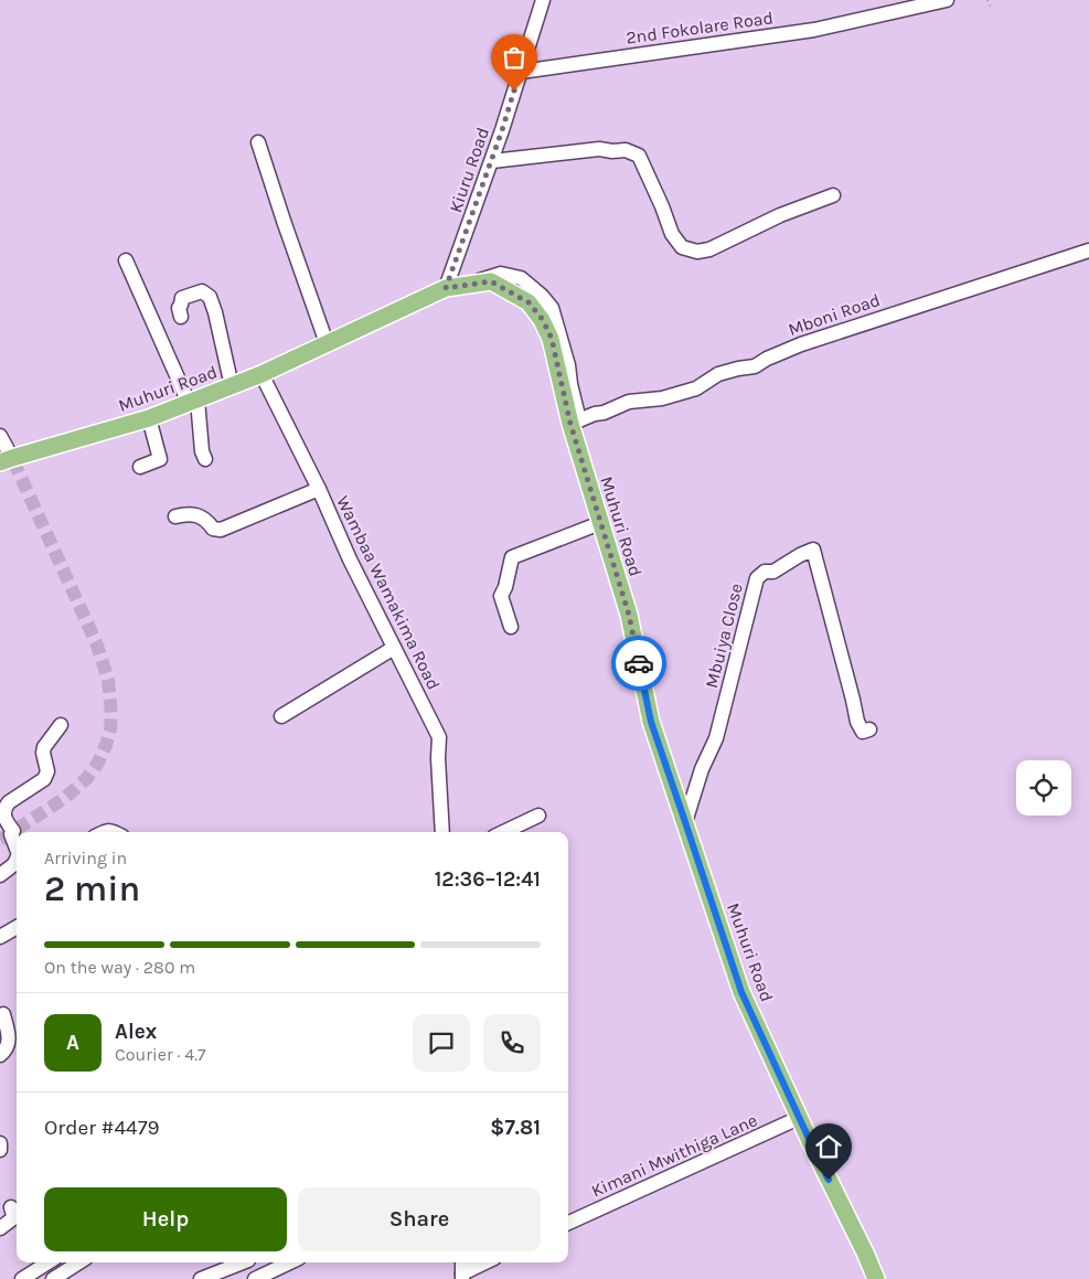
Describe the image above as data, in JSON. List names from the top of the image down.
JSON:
{
  "streets": {
    "main road": ["Muhuri Road"],
    "street": [
      "2nd Fokolare Road",
      "Kiuru Road",
      "Mboni Road",
      "Wambaa Wamakima Road",
      "Mbuiya Close",
      "Kimani Mwithiga Lane"
    ]
  },
  "crossings": [
    ["2nd Fokolare Road", "Kiuru Road"],
    ["Kiuru Road", "Muhuri Road"],
    ["Mboni Road", "Muhuri Road"],
    ["Muhuri Road", "Wambaa Wamakima Road"],
    ["Muhuri Road", "Mbuiya Close"],
    ["Muhuri Road", "Kimani Mwithiga Lane"]
  ],
  "page": {
    "heading": ["2 min", "Arriving in", "12:36–12:41"],
    "panel": [
      "Alex",
      "Courier · 4.7",
      "Order #4479",
      "$7.81"
    ],
    "bar": "On the way · 280 m",
    "round": "A",
    "buttons": ["Help", "Share"]
  }
}
